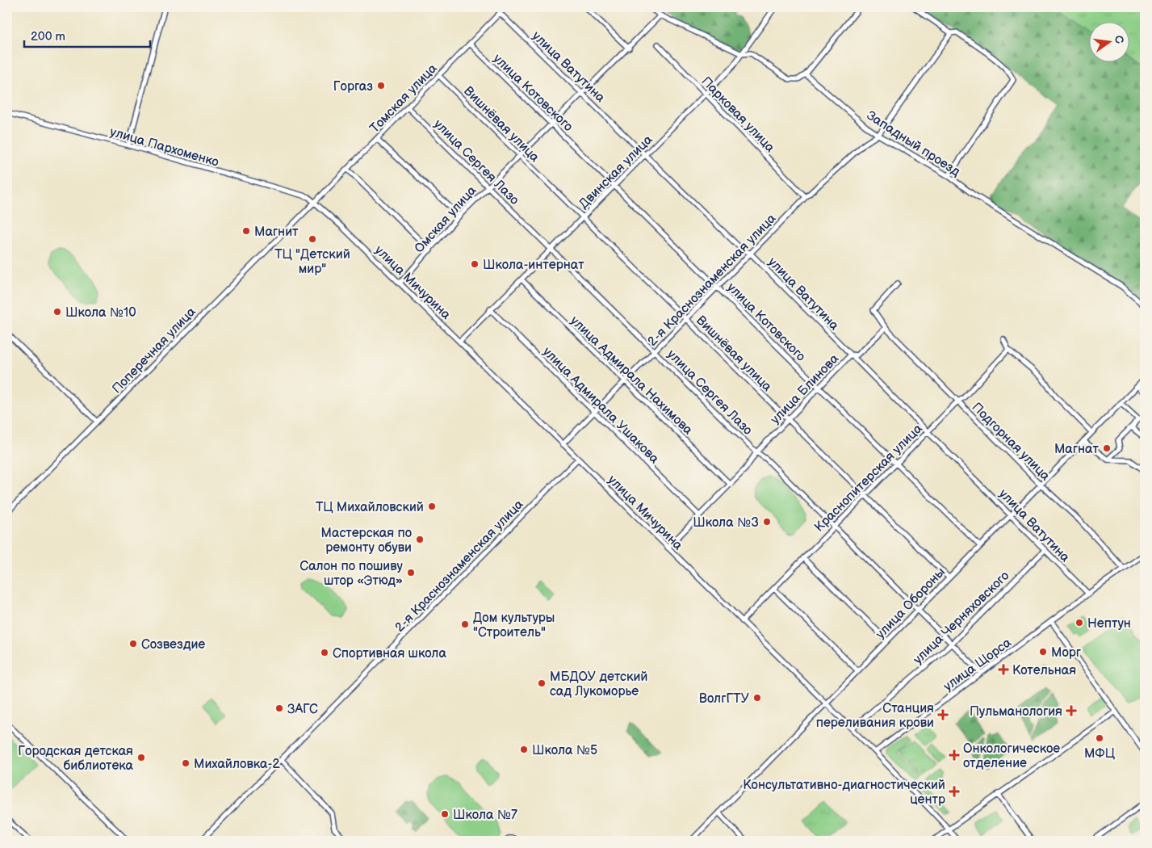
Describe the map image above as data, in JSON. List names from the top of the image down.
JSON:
{
  "streets": {
    "street": [
      "улица Ватутина",
      "улица Котовского",
      "Томская улица",
      "Парковая улица",
      "Вишнёвая улица",
      "Западный проезд",
      "улица Пархоменко",
      "улица Сергея Лазо",
      "Двинская улица",
      "Омская улица",
      "2-я Краснознаменская улица",
      "улица Мичурина",
      "Поперечная улица",
      "улица Адмирала Нахимова",
      "улица Блинова",
      "улица Адмирала Ушакова",
      "Подгорная улица",
      "Краснопитерская улица",
      "улица Обороны",
      "улица Черняховского",
      "улица Щорса"
    ]
  },
  "crossings": [
    ["улица Ватутина", "Томская улица"],
    ["улица Ватутина", "Двинская улица"],
    ["улица Ватутина", "Омская улица"],
    ["улица Ватутина", "2-я Краснознаменская улица"],
    ["улица Ватутина", "улица Блинова"],
    ["улица Ватутина", "Краснопитерская улица"],
    ["улица Ватутина", "улица Обороны"],
    ["улица Ватутина", "улица Черняховского"],
    ["улица Ватутина", "улица Щорса"],
    ["улица Котовского", "Томская улица"],
    ["улица Котовского", "Двинская улица"],
    ["улица Котовского", "Омская улица"],
    ["улица Котовского", "2-я Краснознаменская улица"],
    ["улица Котовского", "улица Блинова"],
    ["улица Котовского", "Краснопитерская улица"],
    ["улица Котовского", "улица Обороны"],
    ["Томская улица", "Вишнёвая улица"],
    ["Томская улица", "улица Пархоменко"],
    ["Томская улица", "улица Сергея Лазо"],
    ["Томская улица", "улица Мичурина"],
    ["Томская улица", "Поперечная улица"],
    ["Парковая улица", "Двинская улица"],
    ["Парковая улица", "2-я Краснознаменская улица"],
    ["Вишнёвая улица", "Двинская улица"],
    ["Вишнёвая улица", "Омская улица"],
    ["Вишнёвая улица", "2-я Краснознаменская улица"],
    ["Вишнёвая улица", "улица Блинова"],
    ["Вишнёвая улица", "Краснопитерская улица"],
    ["Вишнёвая улица", "улица Обороны"],
    ["Западный проезд", "2-я Краснознаменская улица"],
    ["улица Пархоменко", "улица Мичурина"],
    ["улица Пархоменко", "Поперечная улица"],
    ["улица Сергея Лазо", "Двинская улица"],
    ["улица Сергея Лазо", "Омская улица"],
    ["улица Сергея Лазо", "2-я Краснознаменская улица"],
    ["улица Сергея Лазо", "улица Блинова"],
    ["улица Сергея Лазо", "Краснопитерская улица"],
    ["улица Сергея Лазо", "улица Обороны"],
    ["улица Сергея Лазо", "улица Черняховского"],
    ["улица Сергея Лазо", "улица Щорса"],
    ["Двинская улица", "улица Мичурина"],
    ["Двинская улица", "улица Адмирала Нахимова"],
    ["Двинская улица", "улица Адмирала Ушакова"],
    ["Омская улица", "улица Мичурина"],
    ["2-я Краснознаменская улица", "улица Мичурина"],
    ["2-я Краснознаменская улица", "улица Адмирала Нахимова"],
    ["2-я Краснознаменская улица", "улица Адмирала Ушакова"],
    ["улица Мичурина", "Поперечная улица"],
    ["улица Мичурина", "улица Блинова"],
    ["улица Мичурина", "Краснопитерская улица"],
    ["улица Мичурина", "улица Обороны"],
    ["улица Мичурина", "улица Черняховского"],
    ["улица Мичурина", "улица Щорса"],
    ["улица Адмирала Нахимова", "улица Блинова"],
    ["улица Блинова", "улица Адмирала Ушакова"],
    ["улица Блинова", "Подгорная улица"],
    ["Подгорная улица", "Краснопитерская улица"],
    ["Подгорная улица", "улица Обороны"],
    ["Подгорная улица", "улица Щорса"]
  ],
  "places": {
    "other": [
      "Горгаз",
      "Магнит",
      "ТЦ \"Детский мир\"",
      "Школа-интернат",
      "Школа №10",
      "Магнат",
      "ТЦ Михайловский",
      "Школа №3",
      "Мастерская по ремонту обуви",
      "Салон по пошиву штор «Этюд»",
      "Нептун",
      "Дом культуры \"Строитель\"",
      "Созвездие",
      "Морг",
      "Спортивная школа",
      "МБДОУ детский сад Лукоморье",
      "ВолгГТУ",
      "ЗАГС",
      "МФЦ",
      "Школа №5",
      "Городская детская библиотека",
      "Михайловка-2",
      "Школа №7"
    ],
    "health": [
      "Котельная",
      "Пульманология",
      "Станция переливания крови",
      "Онкологическое отделение",
      "Консультативно-диагностический центр"
    ]
  },
  "scale_bar": "200 m",
  "north": "right"
}
